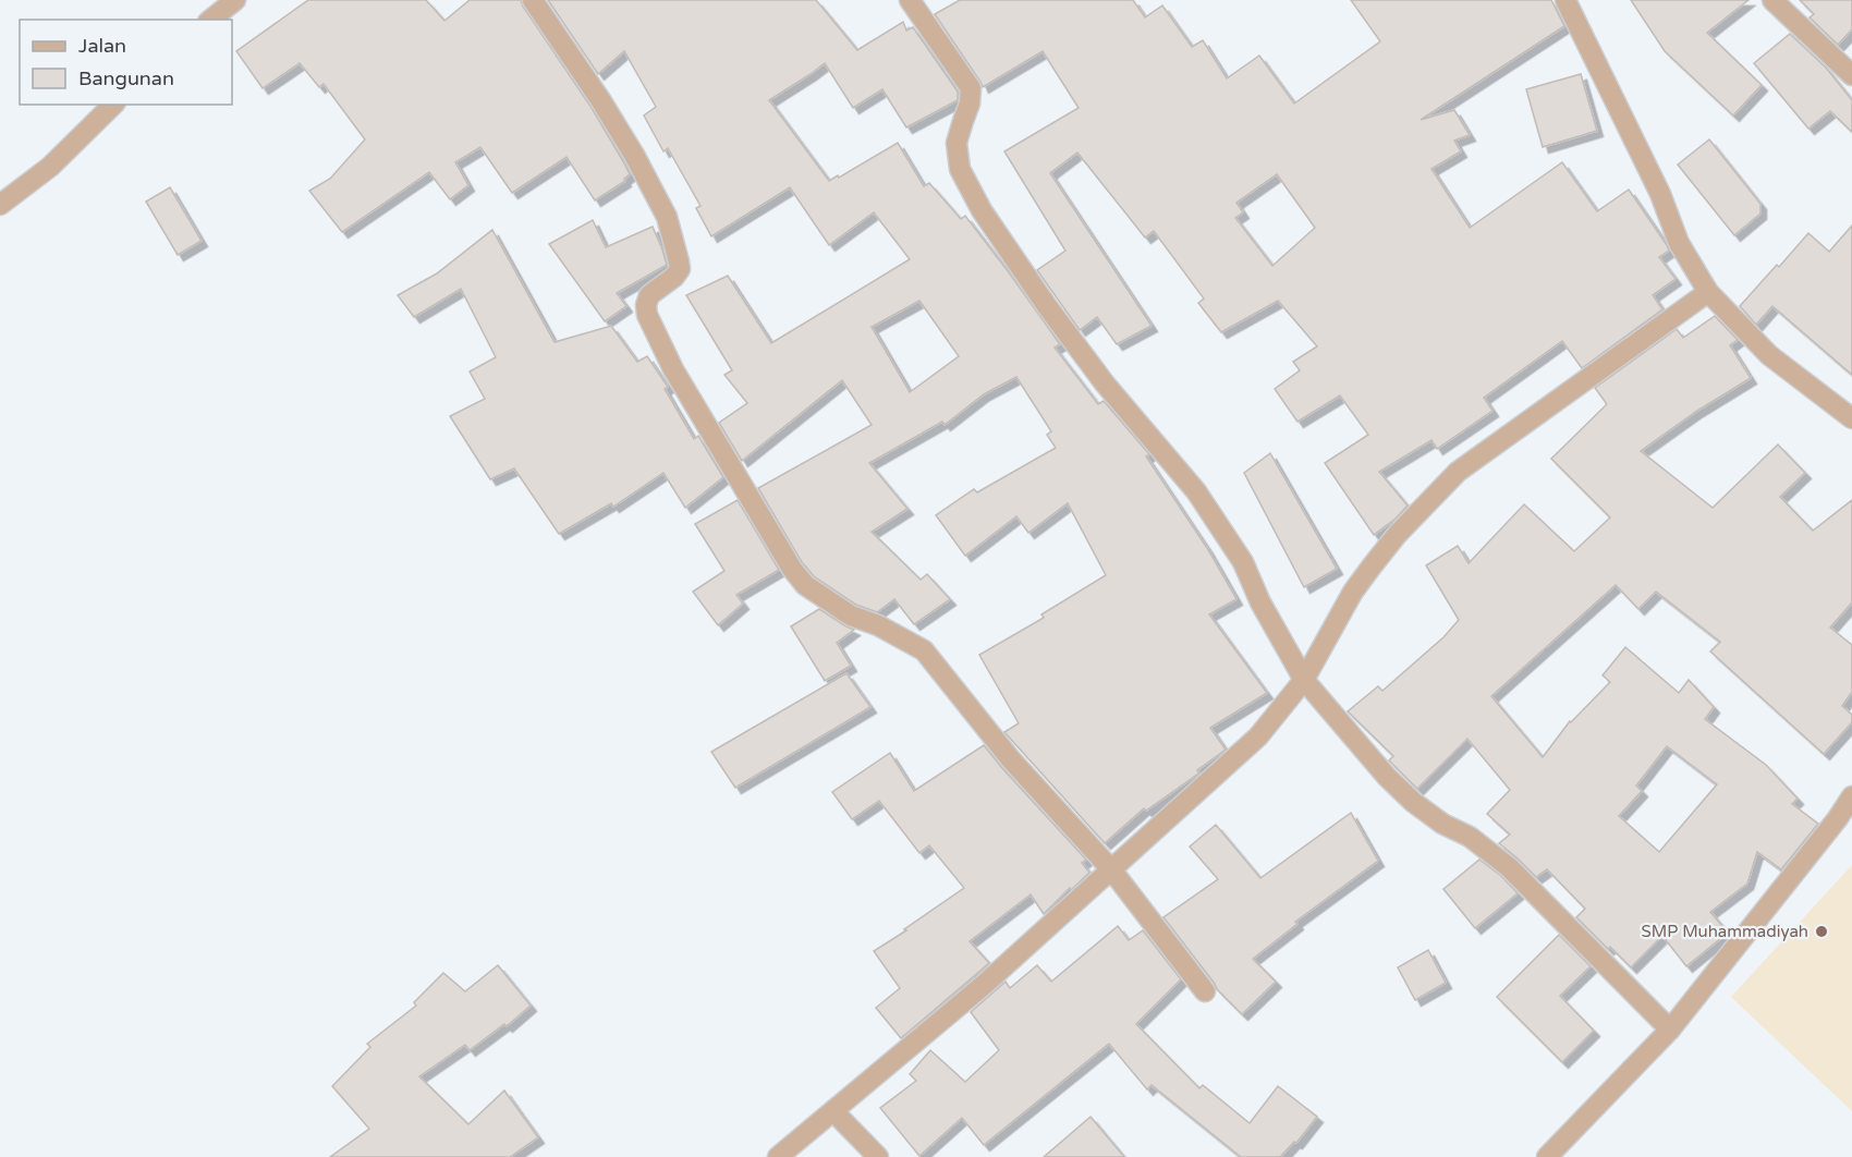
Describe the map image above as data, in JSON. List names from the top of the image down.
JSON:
{
  "places": ["SMP Muhammadiyah"],
  "legend": ["Jalan", "Bangunan"]
}
